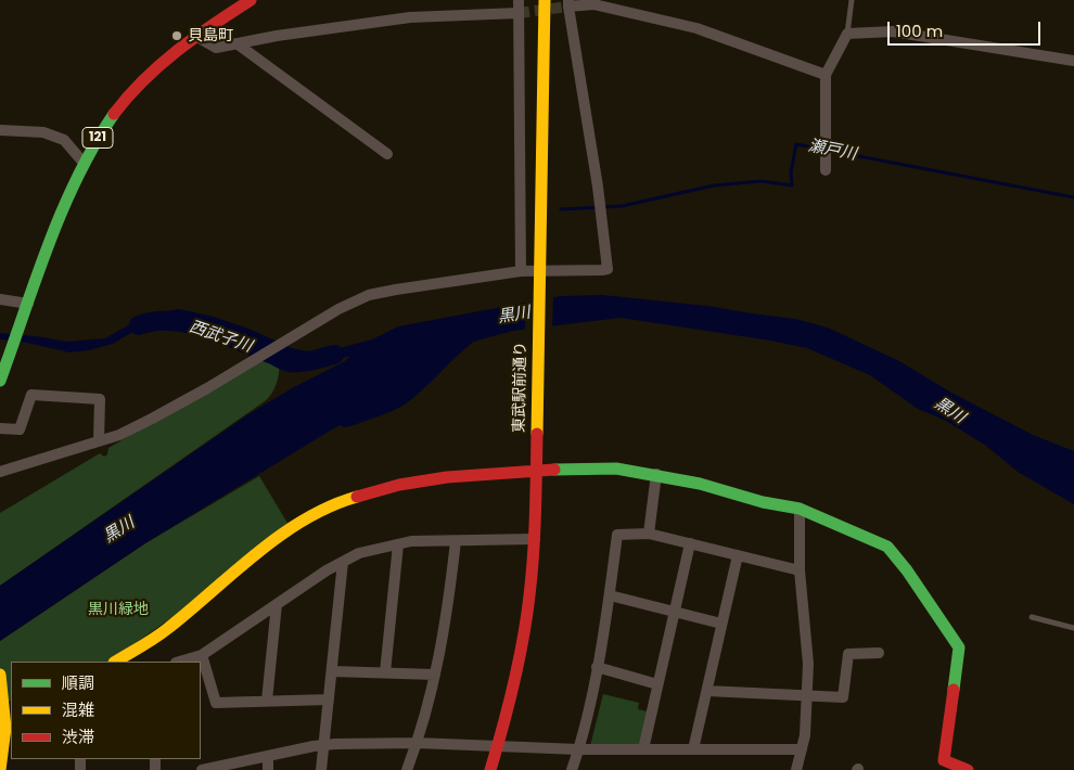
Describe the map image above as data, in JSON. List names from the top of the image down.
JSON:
{
  "streets": {
    "main road": ["121", "東武駅前通り"]
  },
  "water": ["瀬戸川", "黒川", "西武子川"],
  "parks": ["黒川緑地"],
  "places": ["貝島町"],
  "legend": ["順調", "混雑", "渋滞"],
  "scale_bar": "100 m"
}
